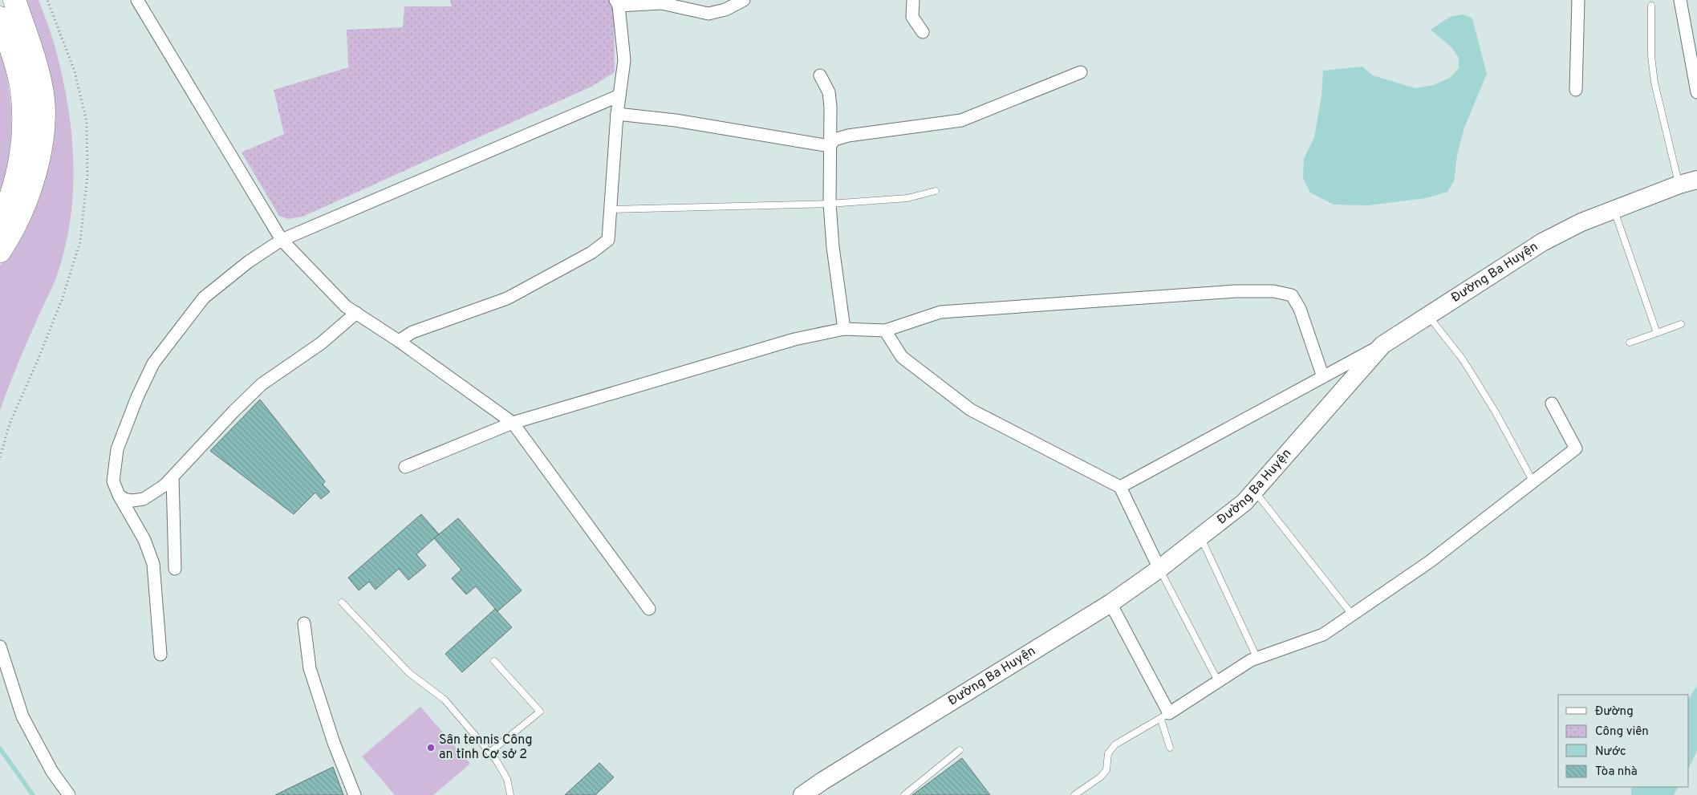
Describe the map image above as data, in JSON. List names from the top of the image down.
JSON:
{
  "streets": {
    "street": ["Đường Ba Huyện"]
  },
  "places": ["Sân tennis Công an tỉnh Cơ sở 2"],
  "legend": [
    "Đường",
    "Công viên",
    "Nước",
    "Tòa nhà"
  ]
}
